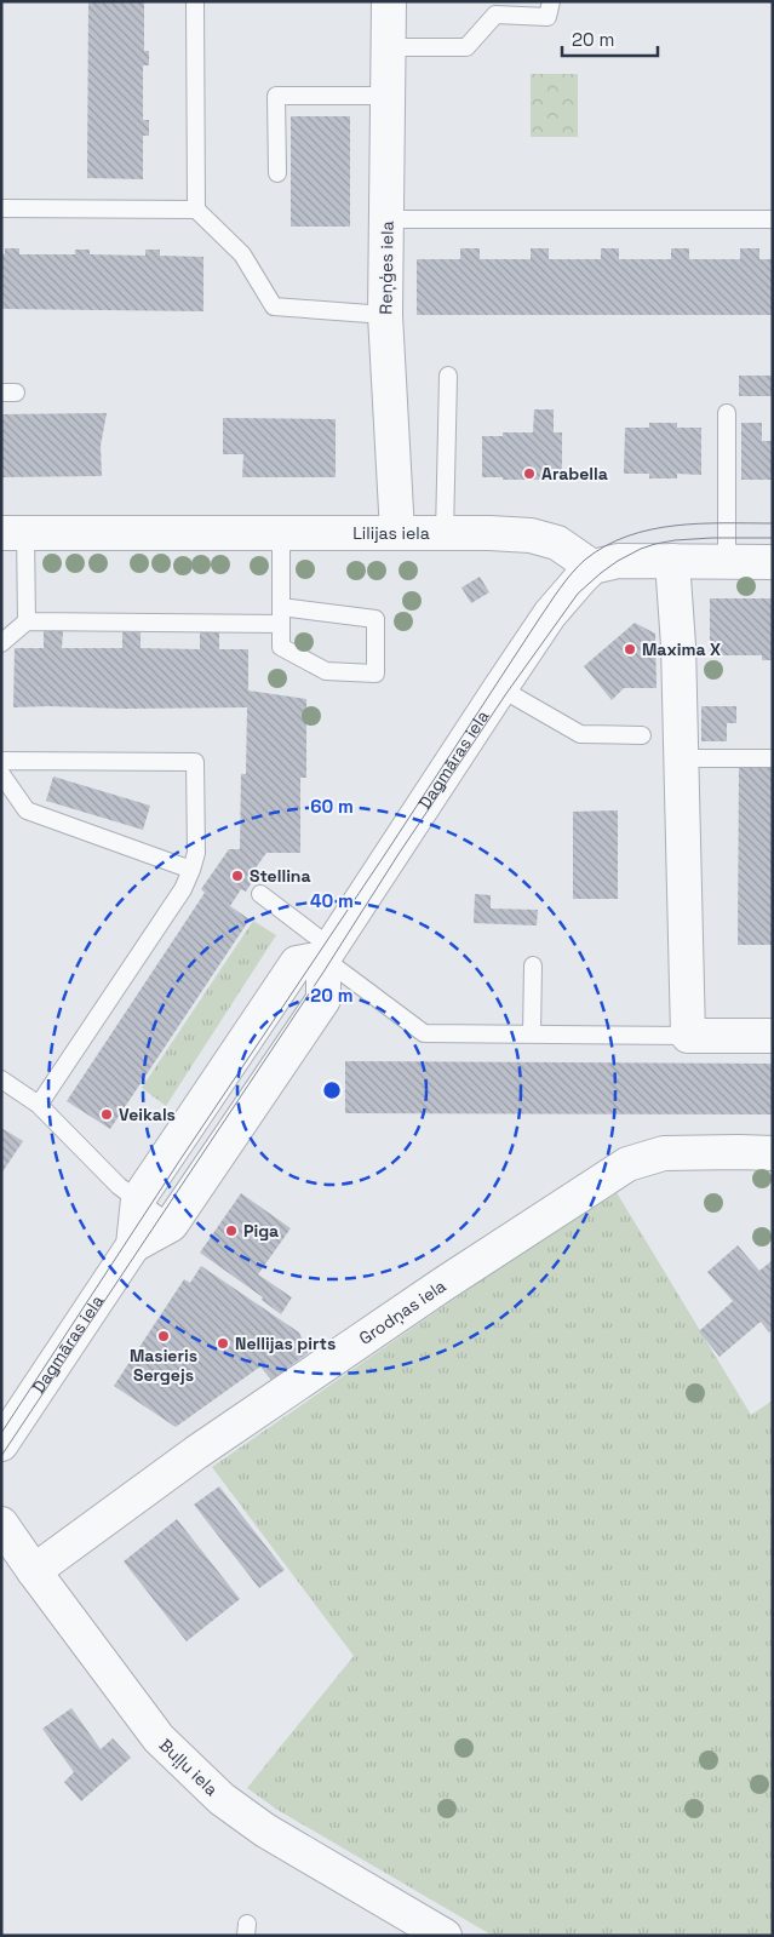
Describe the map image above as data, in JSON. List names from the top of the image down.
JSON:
{
  "streets": {
    "street": [
      "Reņģes iela",
      "Lilijas iela",
      "Dagmāras iela",
      "Grodņas iela",
      "Buļļu iela"
    ]
  },
  "crossings": [
    ["Reņģes iela", "Lilijas iela"],
    ["Lilijas iela", "Dagmāras iela"],
    ["Grodņas iela", "Buļļu iela"]
  ],
  "places": [
    "Arabella",
    "Maxima X",
    "Stellina",
    "Veikals",
    "Piga",
    "Masieris Sergejs",
    "Nellijas pirts"
  ],
  "scale_bar": "20 m",
  "rings": ["60 m", "40 m", "20 m"]
}
